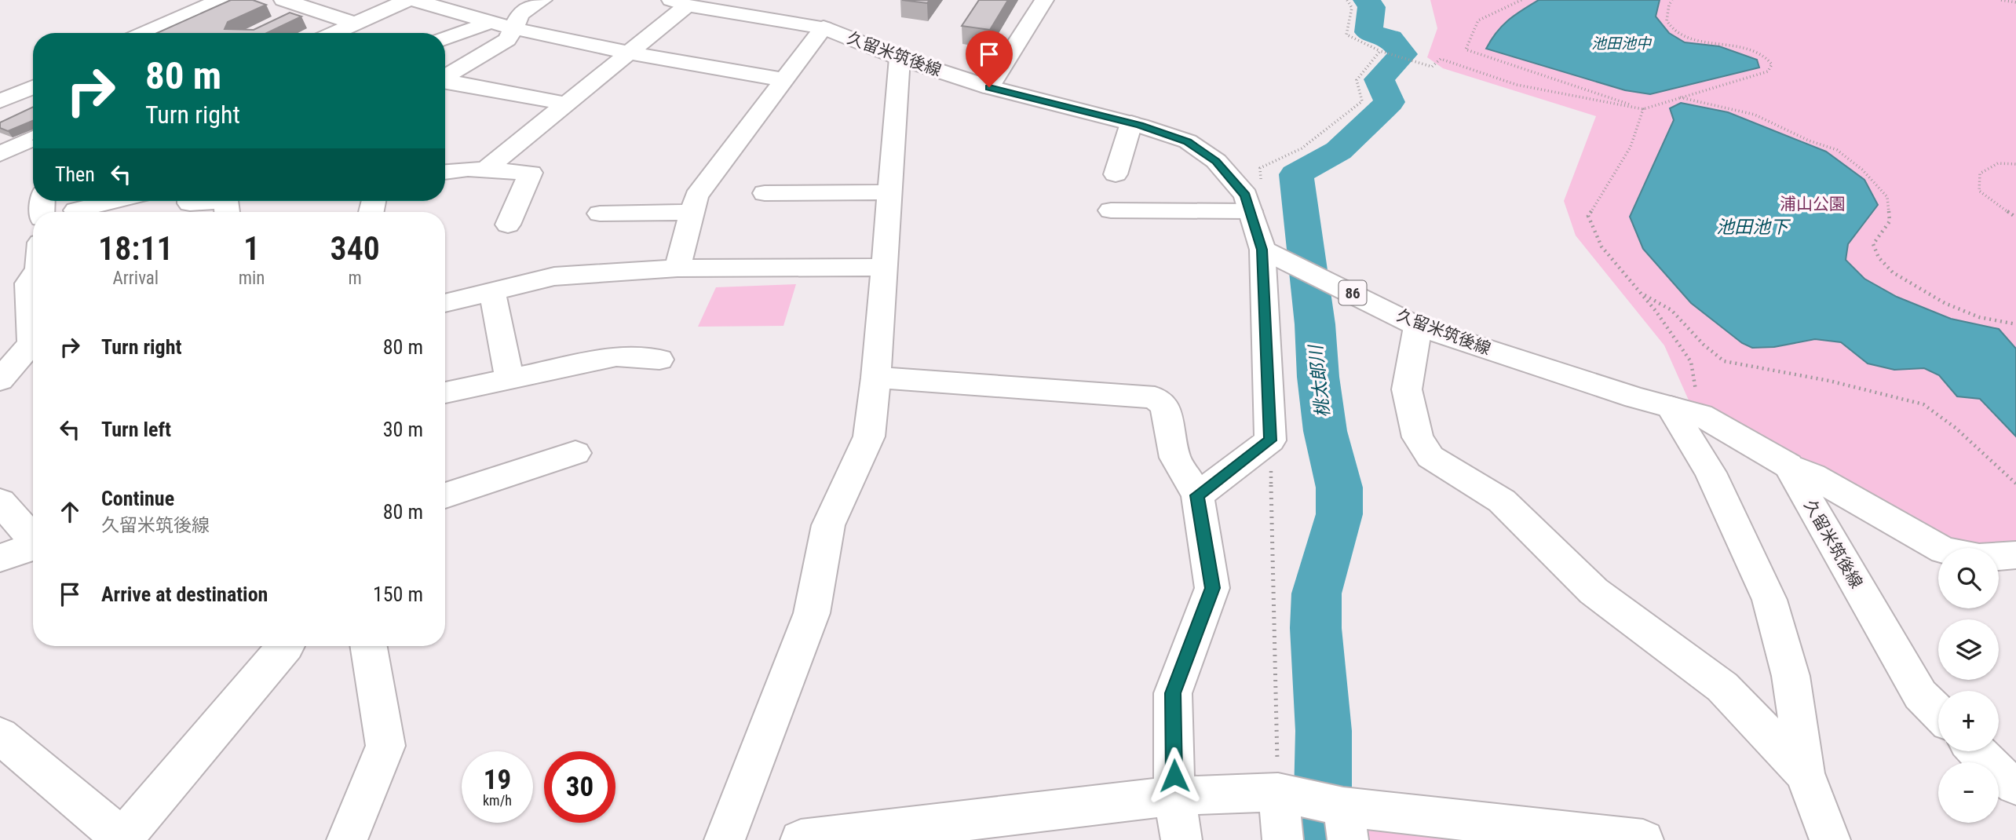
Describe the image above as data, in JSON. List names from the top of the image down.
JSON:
{
  "streets": {
    "street": ["久留米筑後線", "86"]
  },
  "water": ["池田池中", "池田池下", "桃太郎川"],
  "parks": ["浦山公園"],
  "page": {
    "turn": ["80 m", "Turn right"],
    "then": "Then",
    "eta": [
      "18:11",
      "Arrival",
      "1",
      "min",
      "340",
      "m"
    ],
    "list": [
      {
        "name": "Turn right",
        "value": "80 m"
      },
      {
        "name": "Turn left",
        "value": "30 m"
      },
      {
        "name": "Continue",
        "note": "久留米筑後線",
        "value": "80 m"
      },
      {
        "name": "Arrive at destination",
        "value": "150 m"
      }
    ],
    "map_buttons": ["+", "−"],
    "speed": "19 km/h",
    "limit": "30"
  }
}
